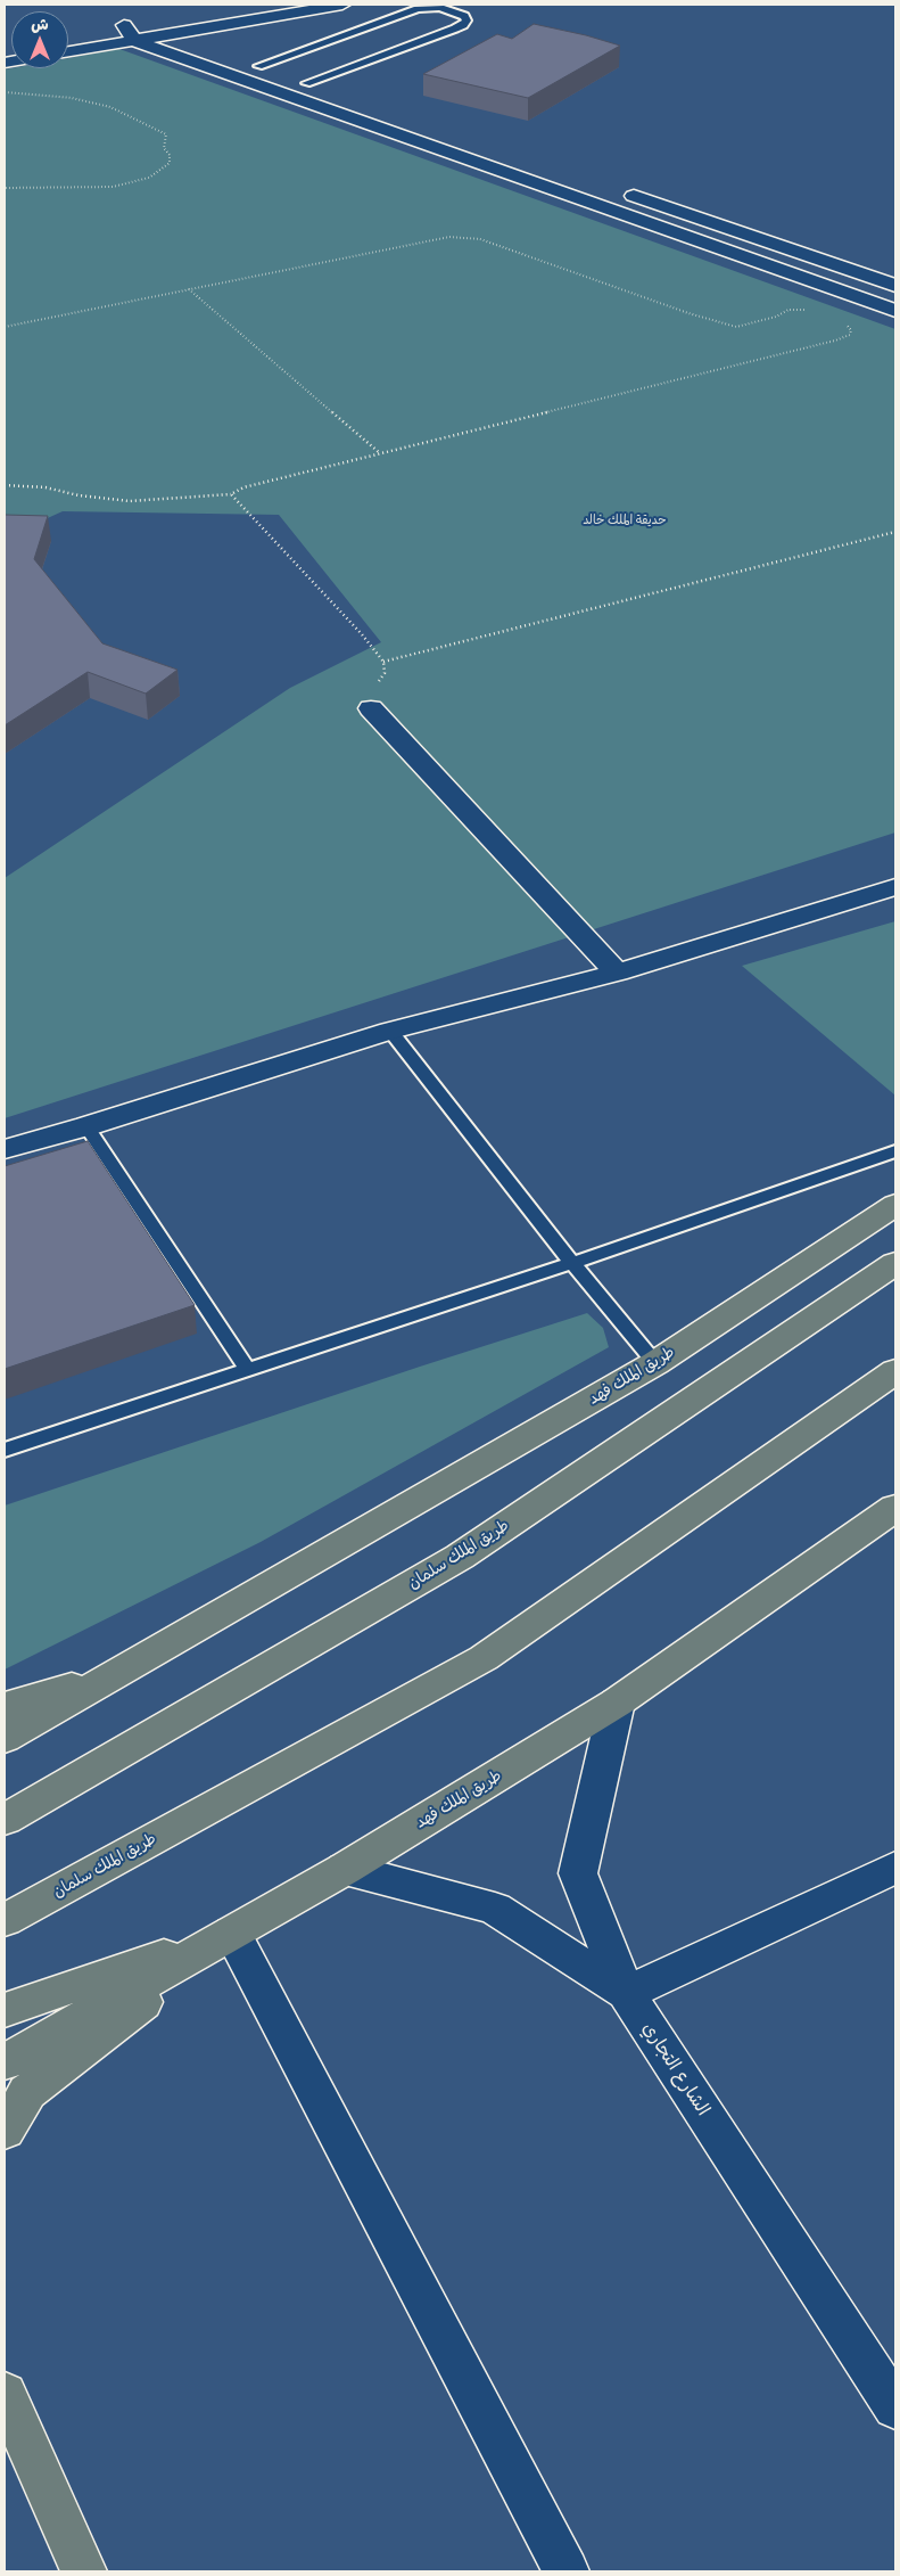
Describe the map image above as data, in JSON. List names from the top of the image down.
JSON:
{
  "streets": {
    "main road": ["طريق الملك فهد", "طريق الملك سلمان"],
    "street": ["الشارع التجاري"]
  },
  "crossings": [
    ["طريق الملك فهد", "الشارع التجاري"]
  ],
  "parks": ["حديقة الملك خالد"],
  "north": "top"
}
